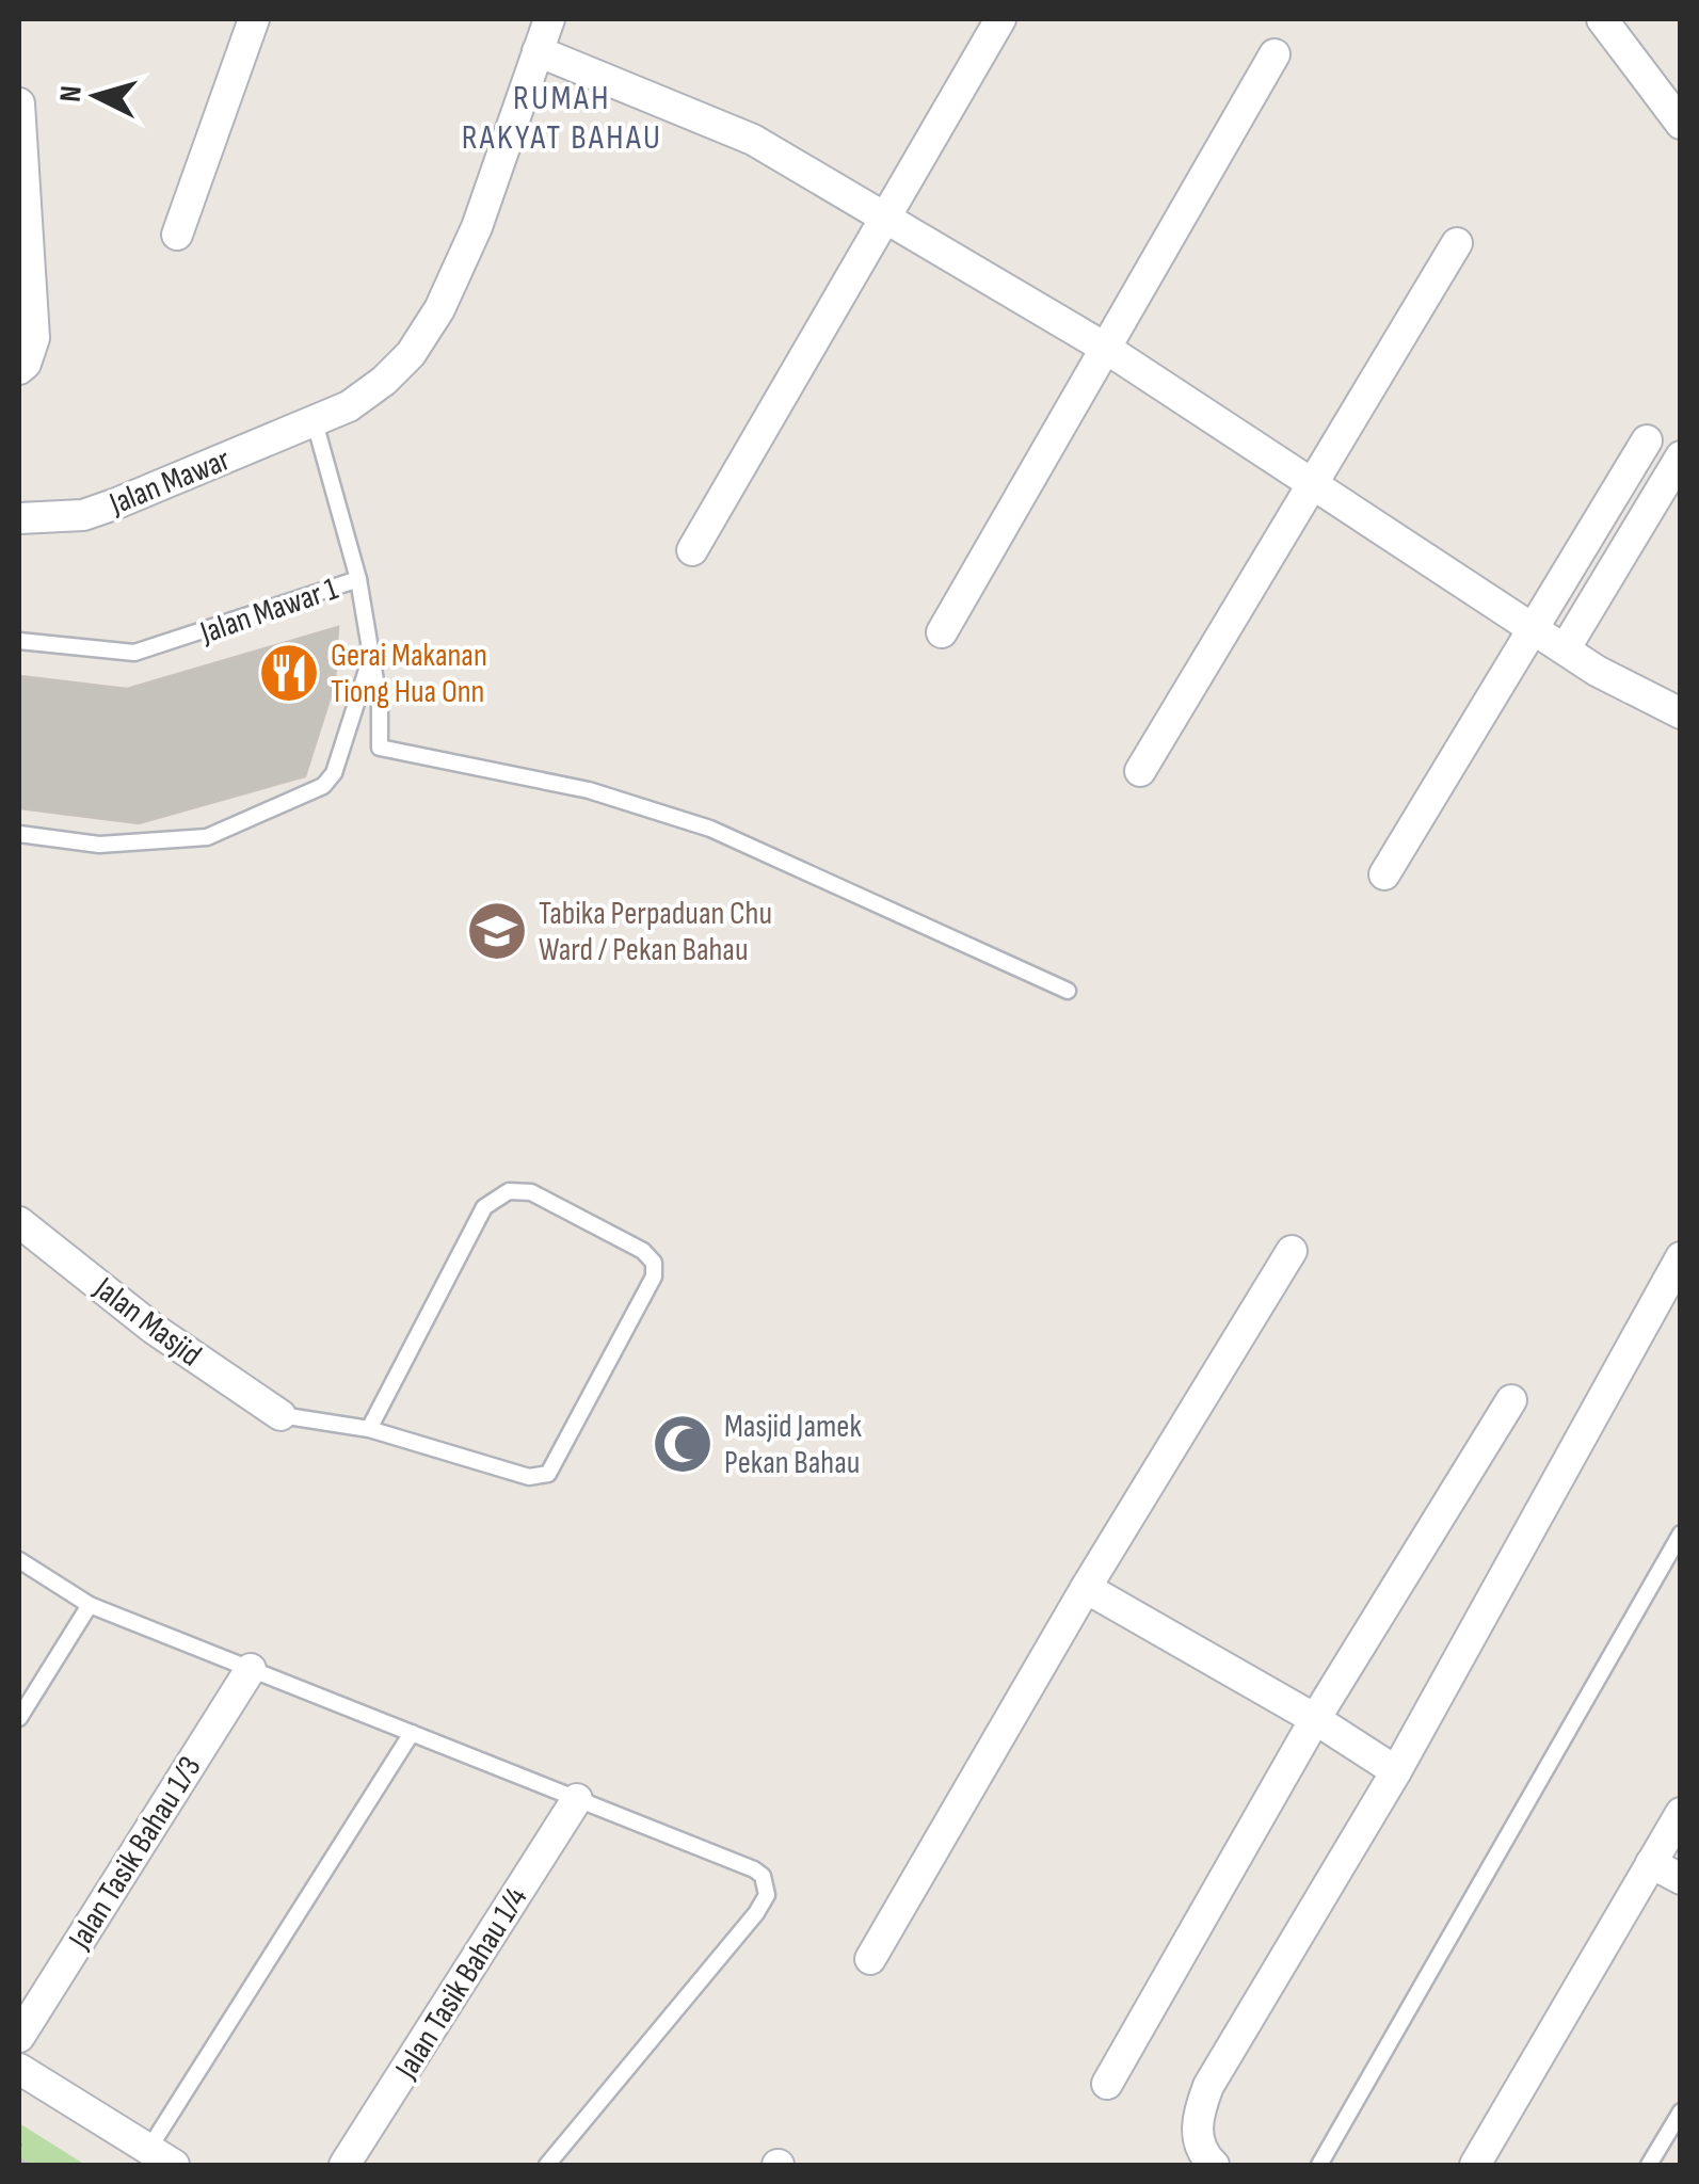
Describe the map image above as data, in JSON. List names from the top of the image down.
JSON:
{
  "streets": {
    "street": [
      "Jalan Mawar",
      "Jalan Masjid",
      "Jalan Tasik Bahau 1/3",
      "Jalan Tasik Bahau 1/4"
    ],
    "lane": ["Jalan Mawar 1"]
  },
  "crossings": [
    ["Jalan Mawar", "Jalan Mawar 1"]
  ],
  "districts": ["RUMAH RAKYAT BAHAU"],
  "places": {
    "restaurant": ["Gerai Makanan Tiong Hua Onn"],
    "school or university": ["Tabika Perpaduan Chu Ward / Pekan Bahau"],
    "mosque": ["Masjid Jamek Pekan Bahau"]
  },
  "north": "left"
}
